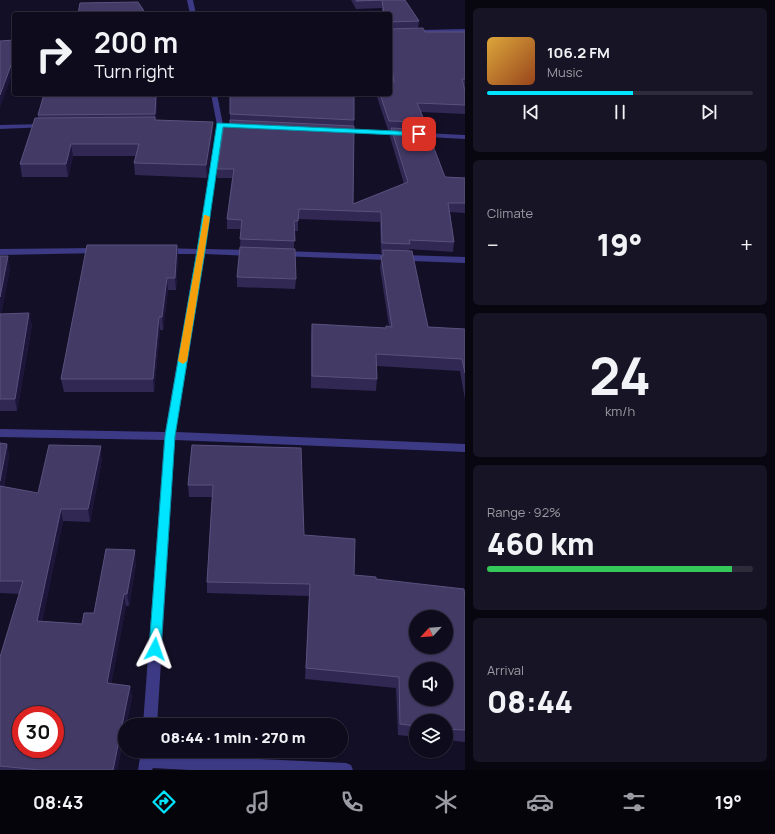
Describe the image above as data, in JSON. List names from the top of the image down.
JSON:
{
  "north": "bottom left",
  "page": {
    "turn": ["200 m", "Turn right"],
    "song": ["106.2 FM", "Music"],
    "tile": [
      "Climate",
      ["24", "km/h"],
      ["Range · 92%", "460 km"],
      ["Arrival", "08:44"]
    ],
    "heat": ["−", "19°", "+"],
    "limit": "30",
    "trip": "08:44 · 1 min · 270 m",
    "tabs": ["08:43", "19°"]
  }
}
